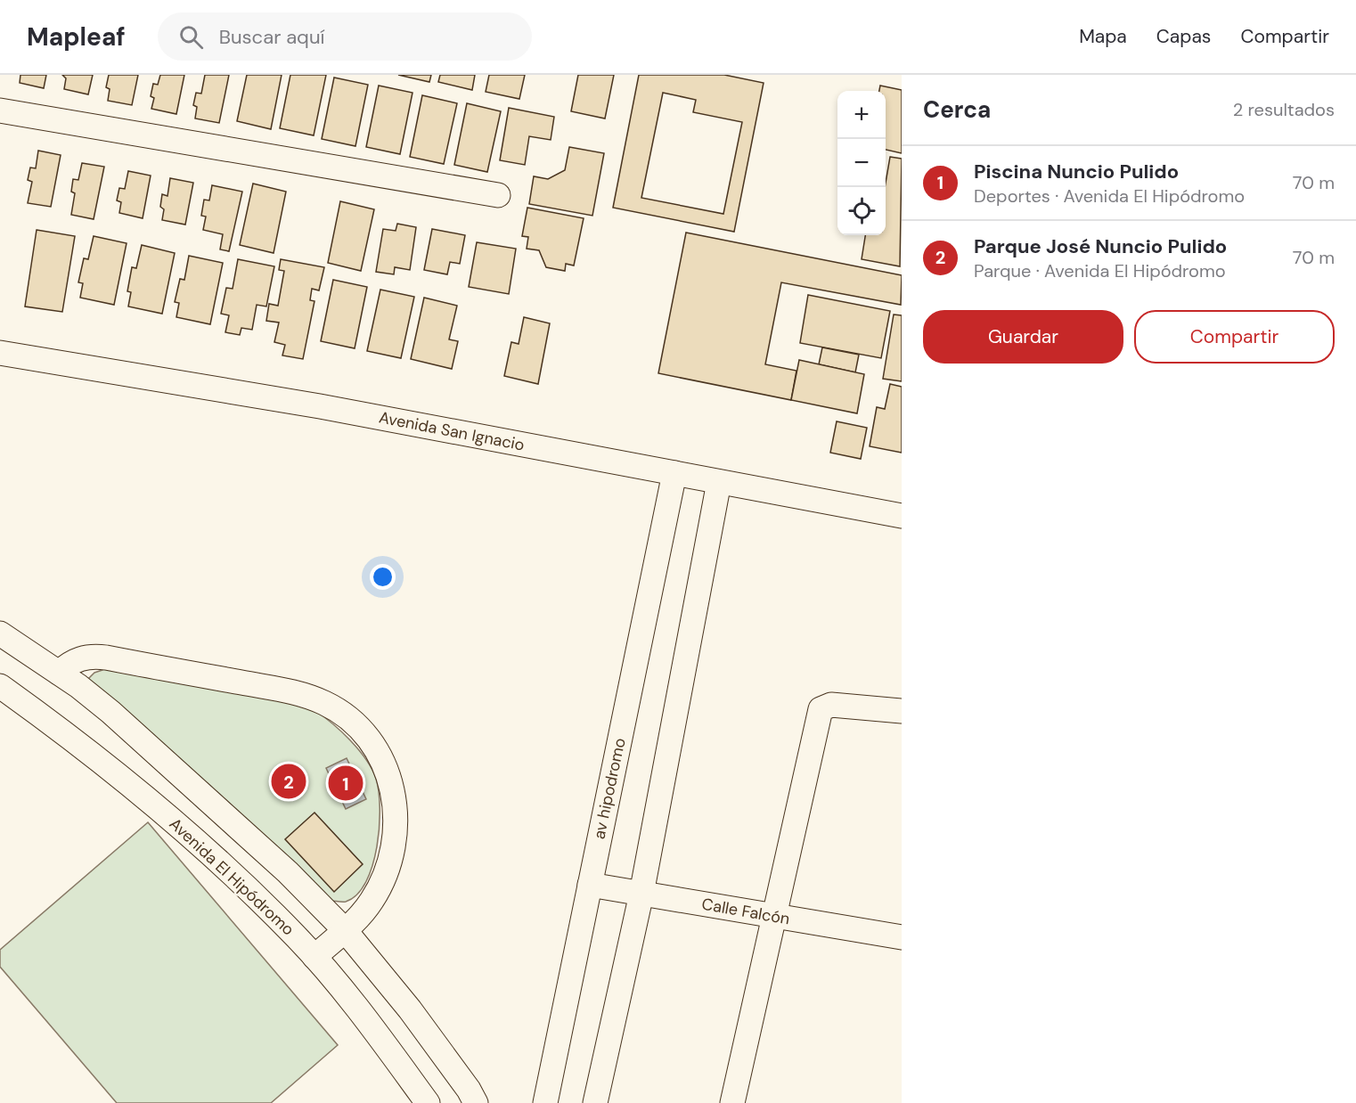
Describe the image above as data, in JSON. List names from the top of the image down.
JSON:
{
  "streets": {
    "street": [
      "Avenida San Ignacio",
      "av hipodromo",
      "Avenida El Hipódromo",
      "Calle Falcón"
    ]
  },
  "crossings": [
    ["Avenida San Ignacio", "av hipodromo"],
    ["av hipodromo", "Calle Falcón"]
  ],
  "page": {
    "header": "Mapleaf",
    "search": "Buscar aquí",
    "nav": ["Mapa", "Capas", "Compartir"],
    "heading": ["Cerca", "2 resultados"],
    "map_buttons": ["+", "−"],
    "list": [
      {
        "mark": "1",
        "name": "Piscina Nuncio Pulido",
        "note": "Deportes · Avenida El Hipódromo",
        "value": "70 m"
      },
      {
        "mark": "2",
        "name": "Parque José Nuncio Pulido",
        "note": "Parque · Avenida El Hipódromo",
        "value": "70 m"
      }
    ],
    "buttons": ["Guardar", "Compartir"],
    "pins": ["2", "1"]
  }
}
